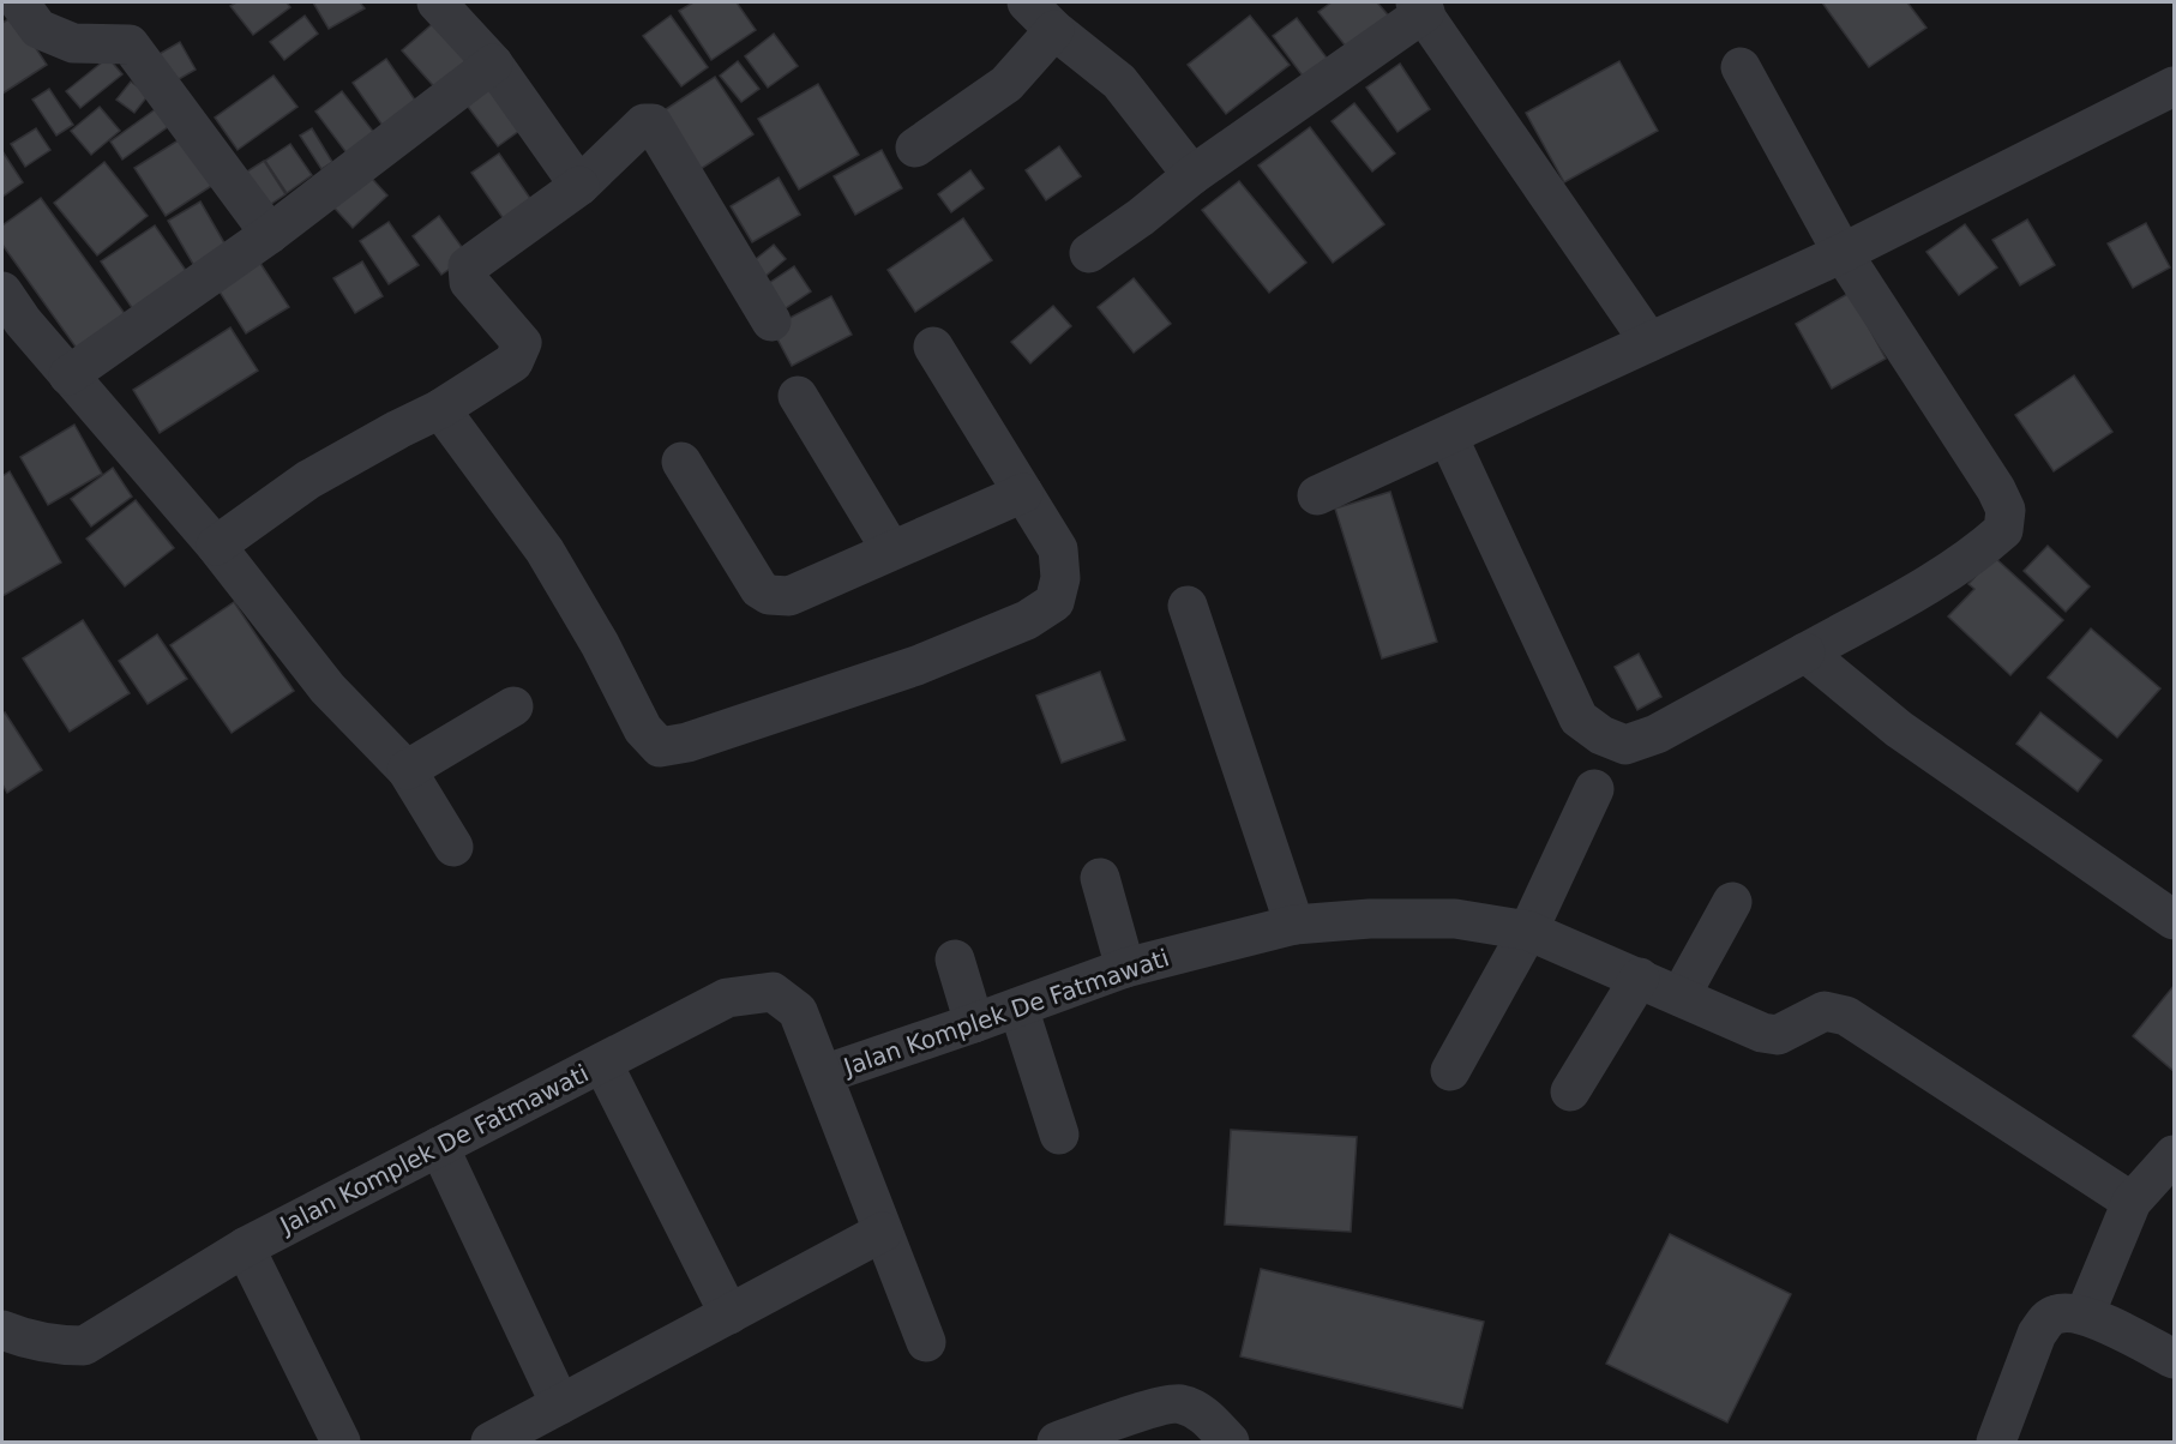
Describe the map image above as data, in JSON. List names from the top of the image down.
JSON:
{
  "streets": {
    "street": ["Jalan Komplek De Fatmawati"]
  }
}
